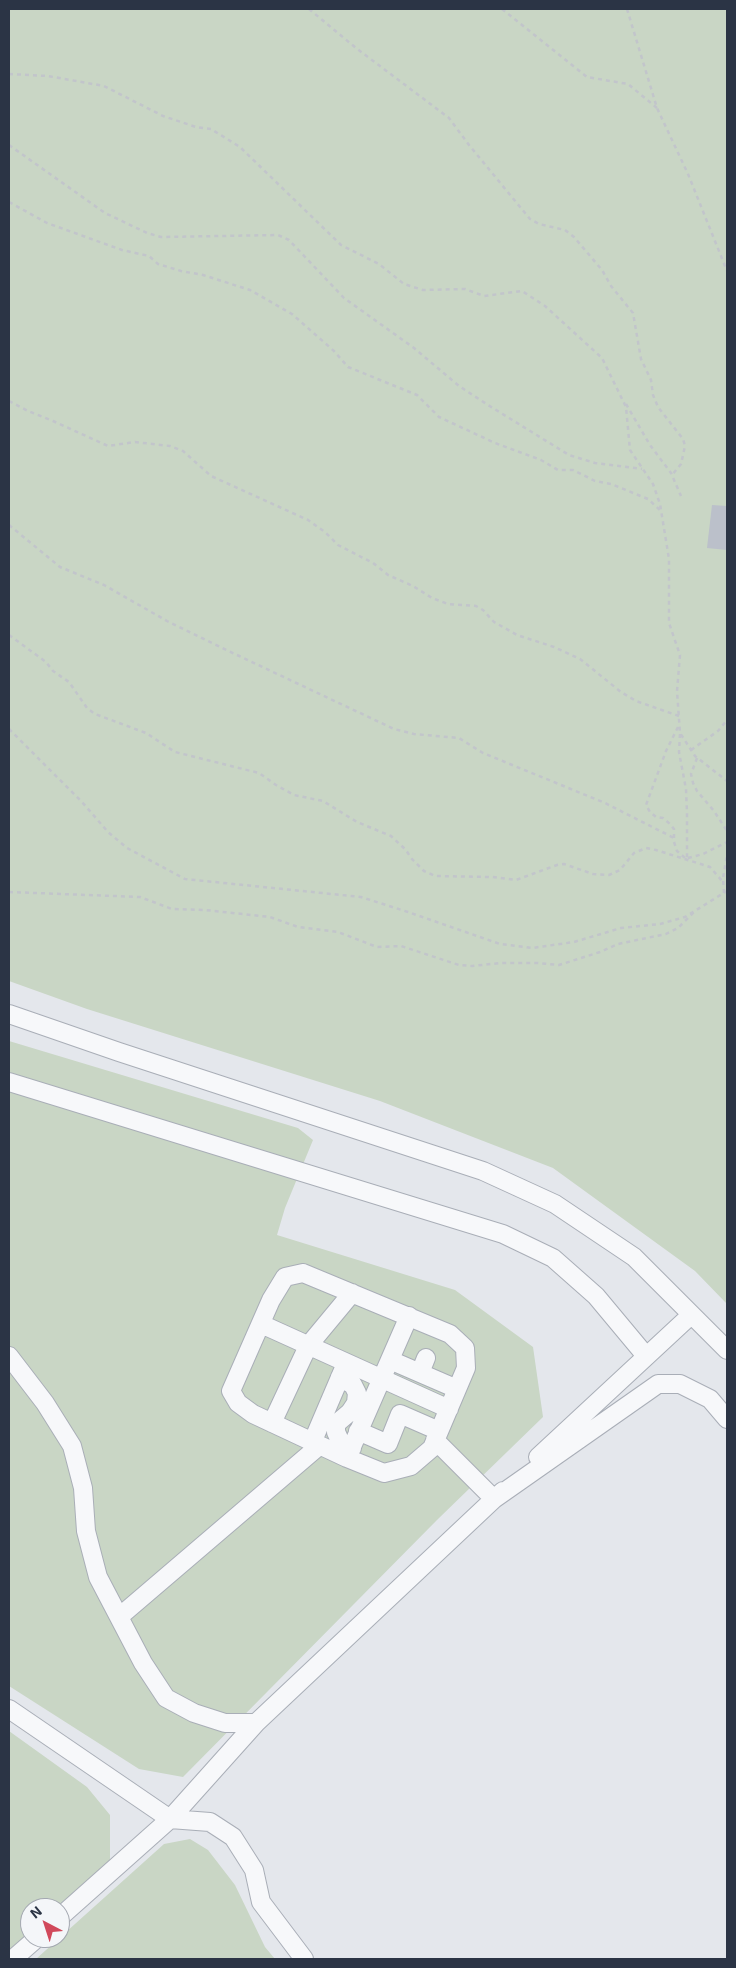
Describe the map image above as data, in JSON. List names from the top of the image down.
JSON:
{
  "north": "top left"
}
